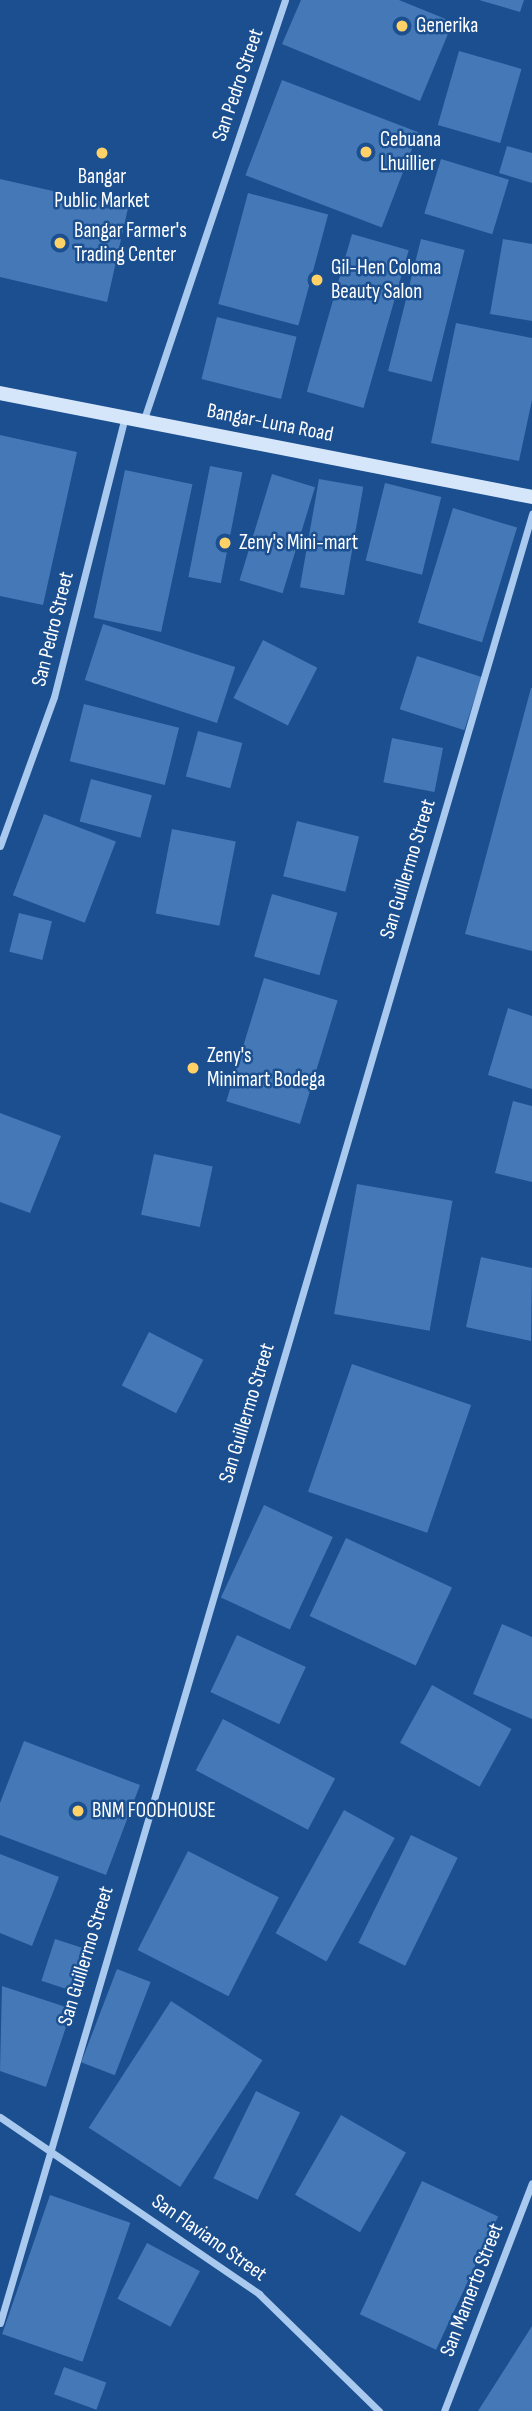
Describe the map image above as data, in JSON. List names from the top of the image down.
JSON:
{
  "streets": {
    "main road": ["Bangar-Luna Road"],
    "street": [
      "San Pedro Street",
      "San Guillermo Street",
      "San Flaviano Street",
      "San Mamerto Street"
    ]
  },
  "crossings": [
    ["San Pedro Street", "Bangar-Luna Road"],
    ["San Guillermo Street", "San Flaviano Street"]
  ],
  "places": [
    "Generika",
    "Cebuana Lhuillier",
    "Bangar Public Market",
    "Bangar Farmer's Trading Center",
    "Gil-Hen Coloma Beauty Salon",
    "Zeny's Mini-mart",
    "Zeny's Minimart Bodega",
    "BNM FOODHOUSE"
  ]
}
